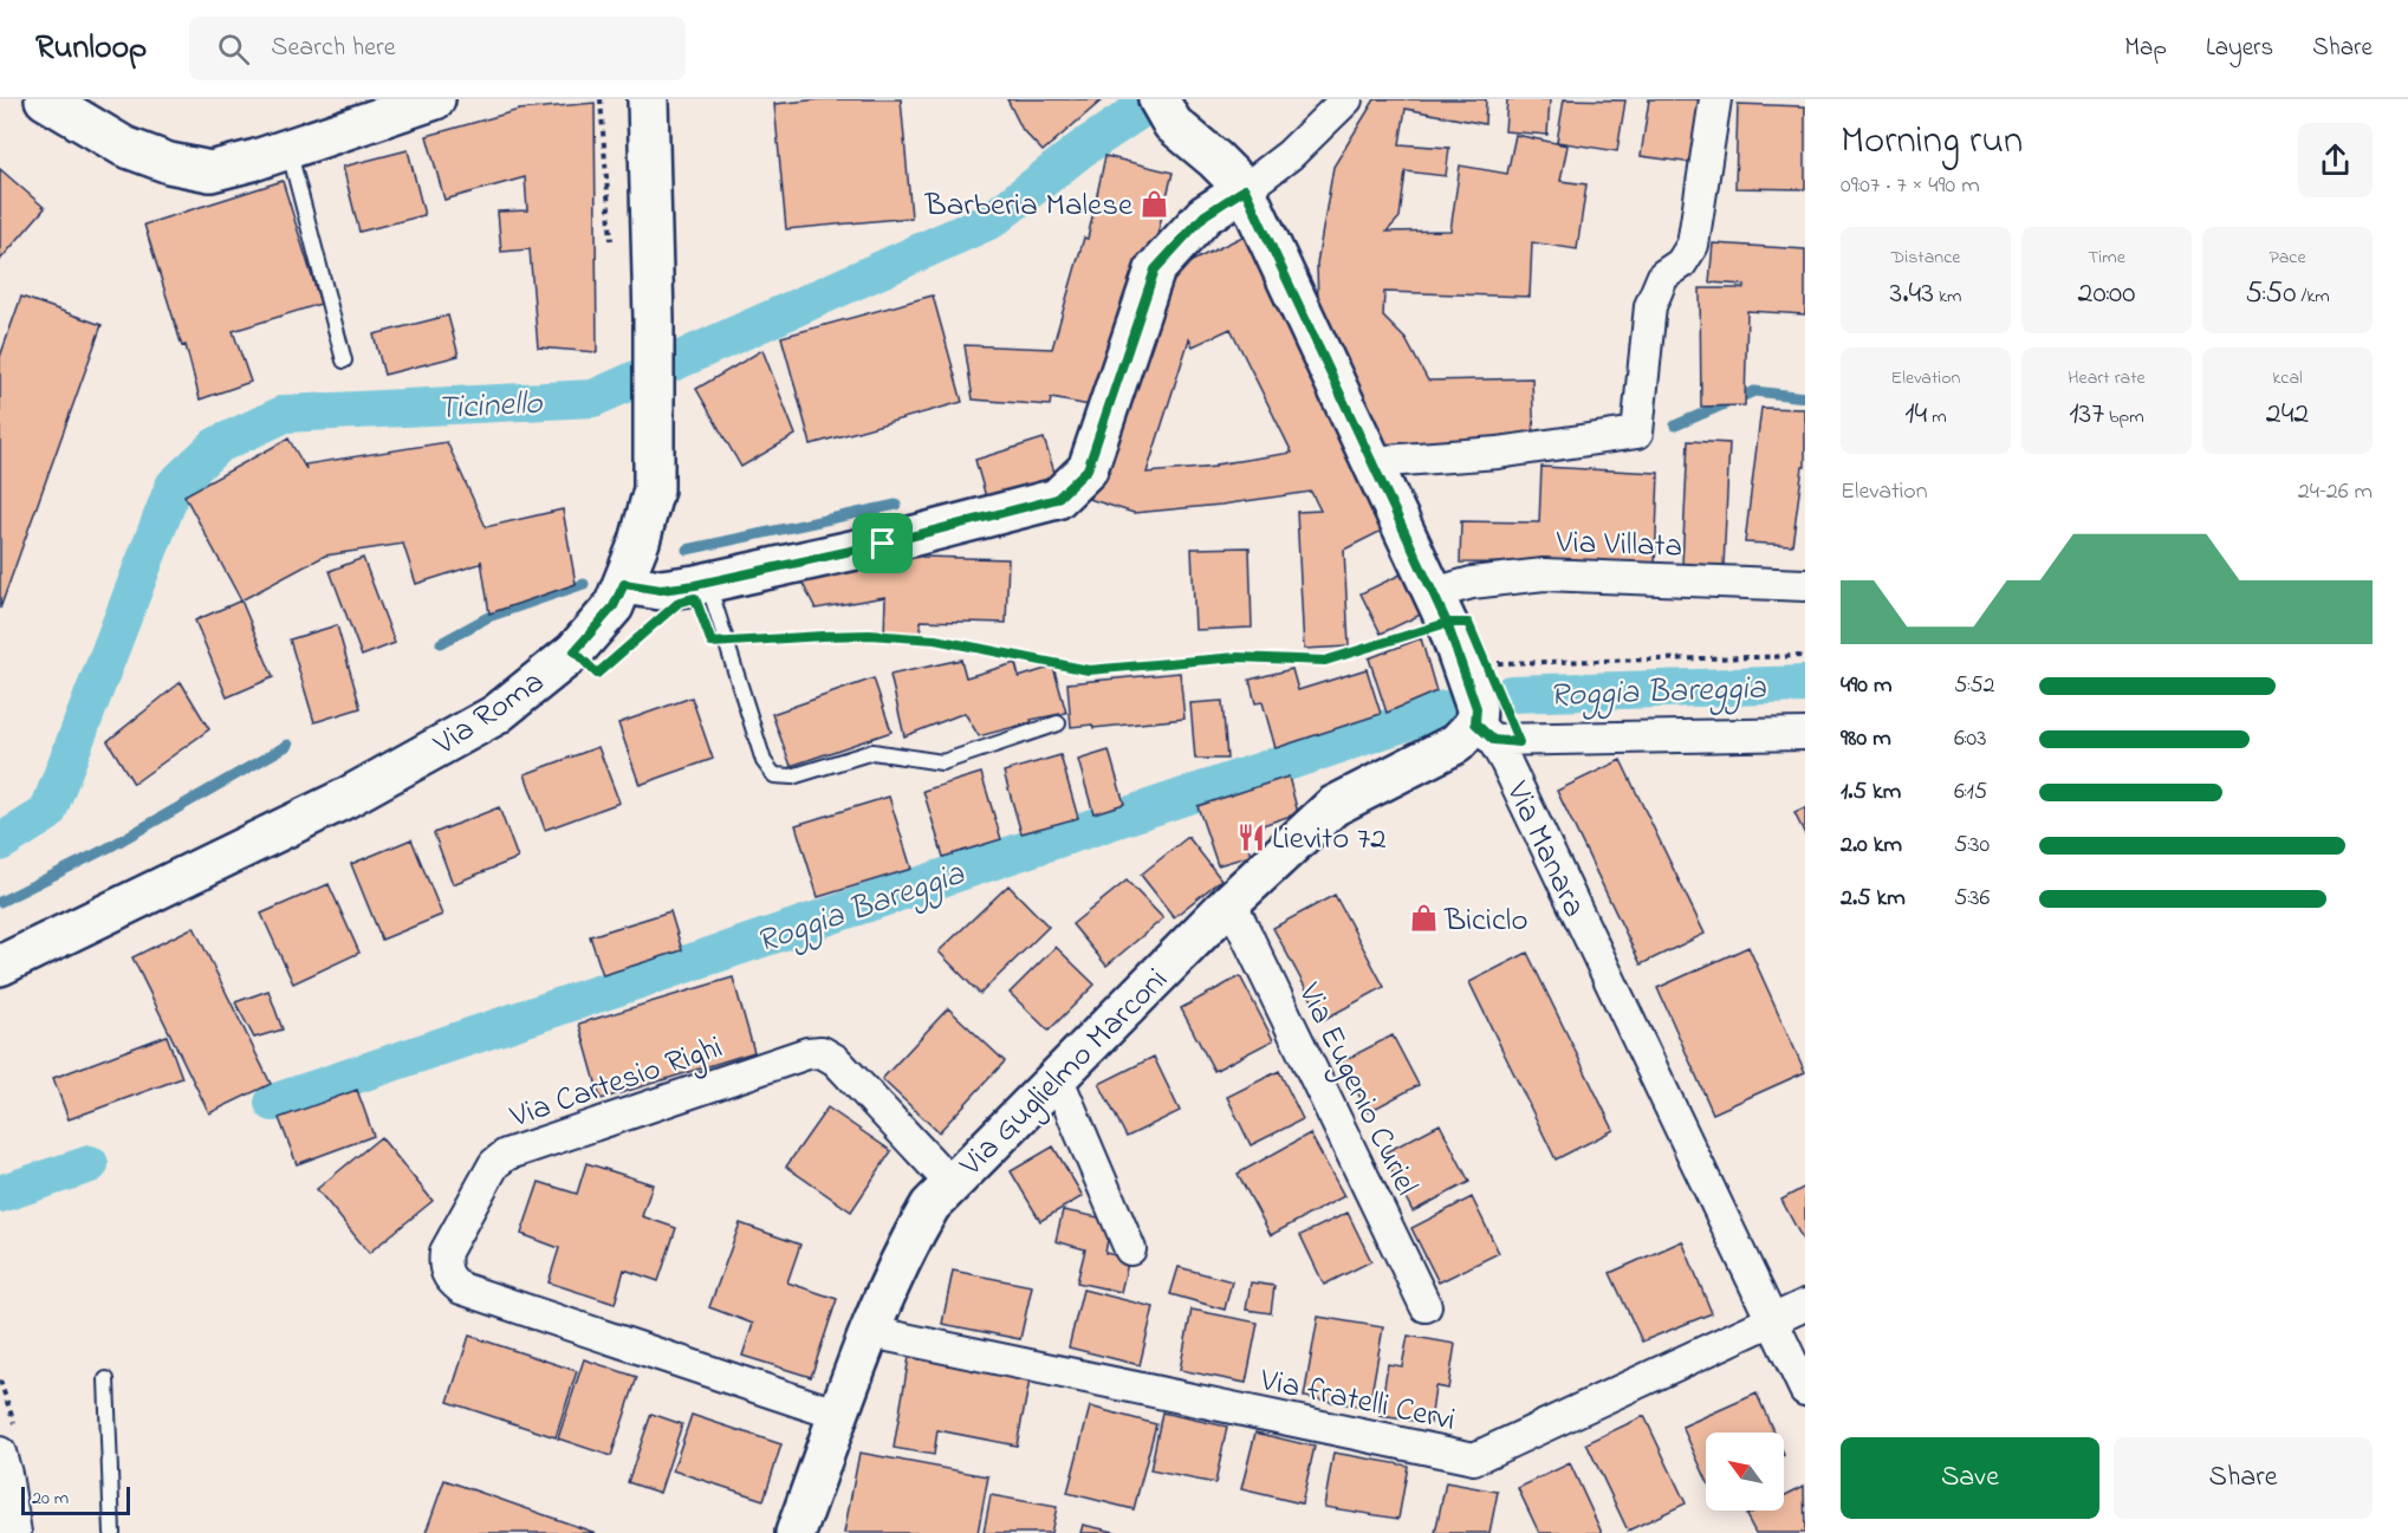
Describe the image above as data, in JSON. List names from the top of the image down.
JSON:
{
  "streets": {
    "street": [
      "Via Villata",
      "Via Roma",
      "Via Manara",
      "Via Guglielmo Marconi",
      "Via Cartesio Righi",
      "Via Eugenio Curiel",
      "Via fratelli Cervi"
    ]
  },
  "crossings": [
    ["Via Villata", "Via Manara"],
    ["Via Manara", "Via Guglielmo Marconi"],
    ["Via Manara", "Via fratelli Cervi"],
    ["Via Guglielmo Marconi", "Via Cartesio Righi"],
    ["Via Guglielmo Marconi", "Via Eugenio Curiel"],
    ["Via Guglielmo Marconi", "Via fratelli Cervi"]
  ],
  "water": ["Ticinello", "Roggia Bareggia"],
  "places": {
    "shop": ["Barberia Malese", "Biciclo"],
    "restaurant": ["Lievito 72"]
  },
  "scale_bar": "20 m",
  "north": "top left",
  "page": {
    "header": "Runloop",
    "search": "Search here",
    "nav": ["Map", "Layers", "Share"],
    "heading": ["Morning run", "09:07 · 7 × 490 m"],
    "stats": [
      ["Distance", "3.43 km"],
      ["Time", "20:00"],
      ["Pace", "5:50 /km"],
      ["Elevation", "14 m"],
      ["Heart rate", "137 bpm"],
      ["kcal", "242"]
    ],
    "chart": ["Elevation", "24–26 m"],
    "list": [
      {
        "name": "490 m",
        "note": "5:52"
      },
      {
        "name": "980 m",
        "note": "6:03"
      },
      {
        "name": "1.5 km",
        "note": "6:15"
      },
      {
        "name": "2.0 km",
        "note": "5:30"
      },
      {
        "name": "2.5 km",
        "note": "5:36"
      }
    ],
    "buttons": ["Save", "Share"],
    "scale": "20 m"
  }
}
